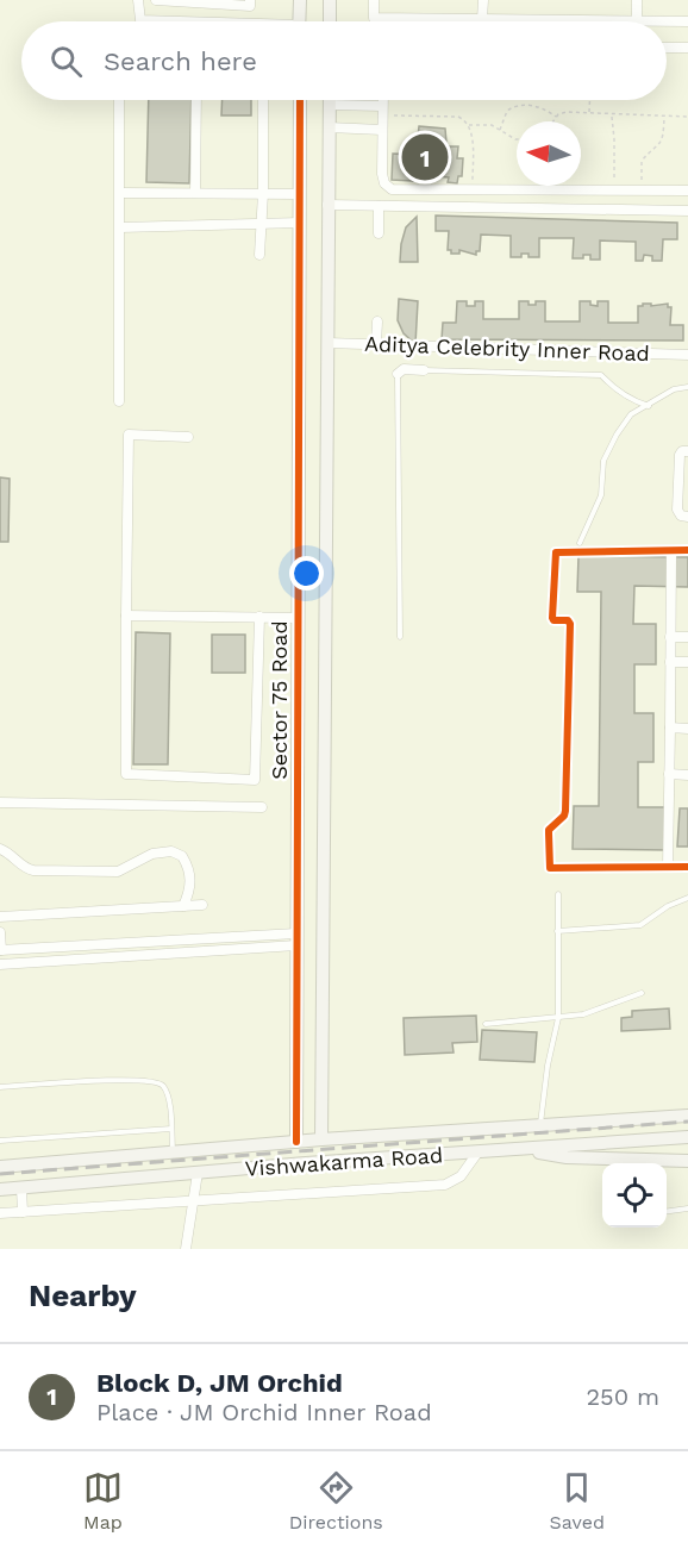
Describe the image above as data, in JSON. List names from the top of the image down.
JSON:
{
  "streets": {
    "street": ["Aditya Celebrity Inner Road", "Sector 75 Road", "Vishwakarma Road"]
  },
  "crossings": [
    ["Aditya Celebrity Inner Road", "Sector 75 Road"],
    ["Sector 75 Road", "Vishwakarma Road"]
  ],
  "north": "left",
  "page": {
    "search": "Search here",
    "pins": "1",
    "heading": "Nearby",
    "list": [
      {
        "mark": "1",
        "name": "Block D, JM Orchid",
        "note": "Place · JM Orchid Inner Road",
        "value": "250 m"
      }
    ],
    "nav": ["Map", "Directions", "Saved"]
  }
}
